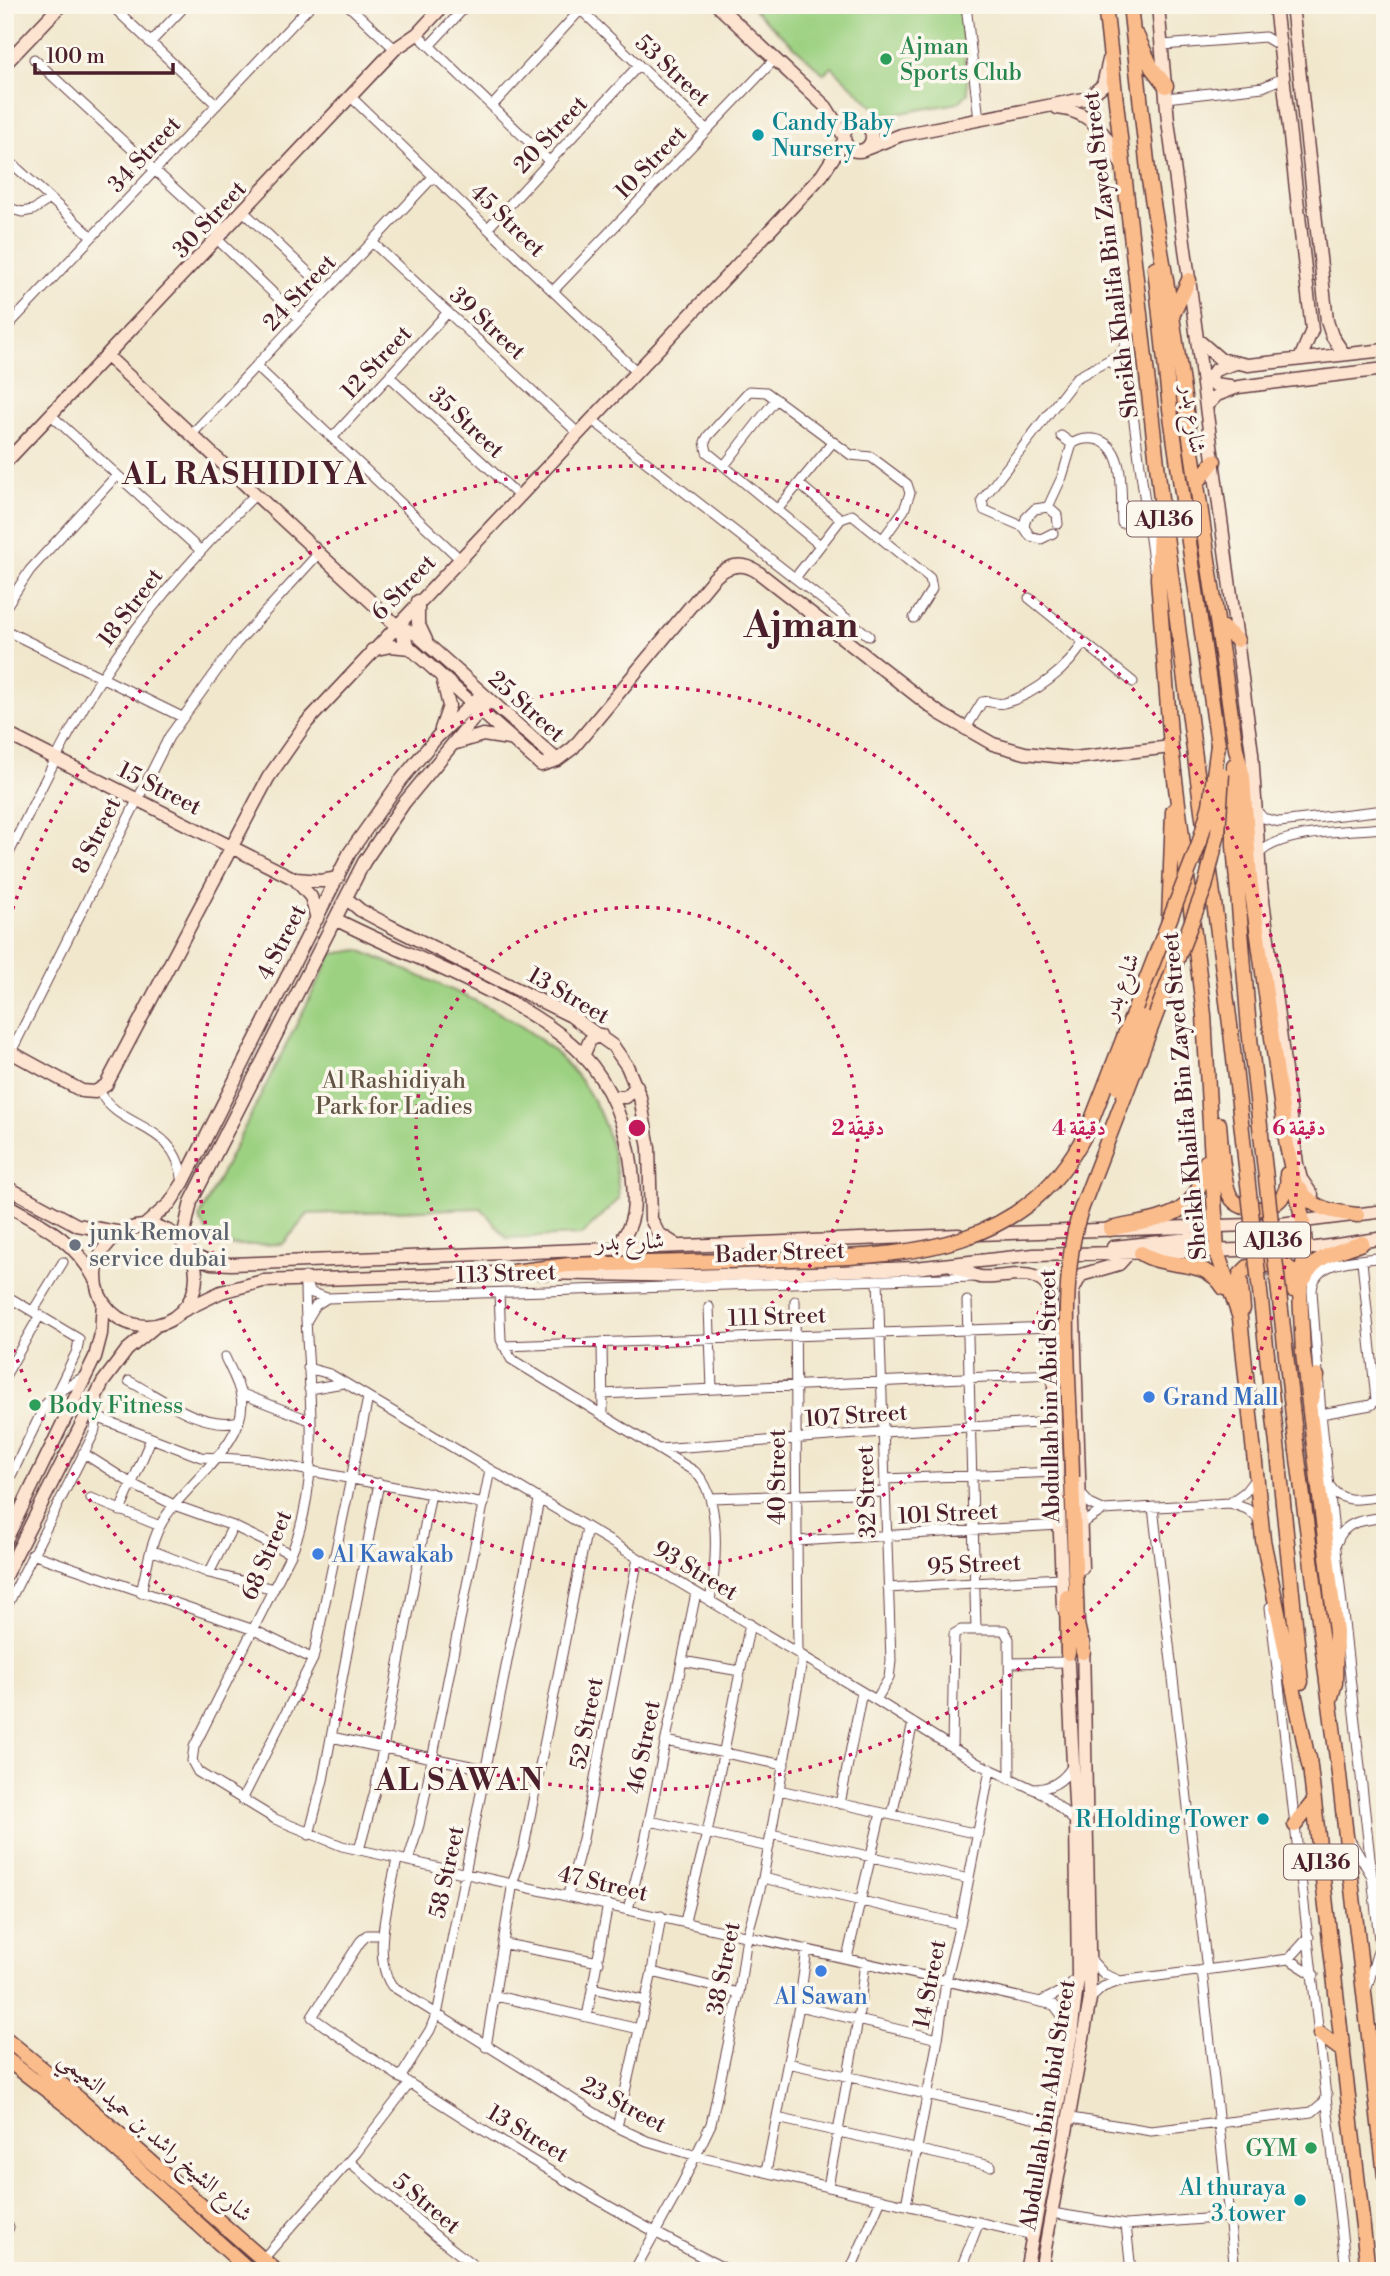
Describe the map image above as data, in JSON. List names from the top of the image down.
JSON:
{
  "streets": {
    "main road": [
      "Sheikh Khalifa Bin Zayed Street",
      "شارع بدر",
      "AJ136",
      "Abdullah bin Abid Street",
      "شارع الشيخ راشد بن حميد النعيمي"
    ],
    "street": [
      "53 Street",
      "20 Street",
      "34 Street",
      "10 Street",
      "30 Street",
      "45 Street",
      "24 Street",
      "39 Street",
      "12 Street",
      "35 Street",
      "6 Street",
      "18 Street",
      "25 Street",
      "15 Street",
      "8 Street",
      "4 Street",
      "13 Street",
      "Bader Street",
      "113 Street",
      "111 Street",
      "107 Street",
      "40 Street",
      "32 Street",
      "101 Street",
      "68 Street",
      "95 Street",
      "93 Street",
      "52 Street",
      "46 Street",
      "58 Street",
      "47 Street",
      "38 Street",
      "14 Street",
      "23 Street",
      "5 Street"
    ]
  },
  "crossings": [
    ["53 Street", "20 Street"],
    ["53 Street", "10 Street"],
    ["20 Street", "45 Street"],
    ["10 Street", "45 Street"],
    ["30 Street", "45 Street"],
    ["30 Street", "25 Street"],
    ["45 Street", "24 Street"],
    ["45 Street", "6 Street"],
    ["Sheikh Khalifa Bin Zayed Street", "شارع بدر"],
    ["Sheikh Khalifa Bin Zayed Street", "Bader Street"],
    ["Sheikh Khalifa Bin Zayed Street", "Abdullah bin Abid Street"],
    ["24 Street", "39 Street"],
    ["24 Street", "25 Street"],
    ["39 Street", "12 Street"],
    ["39 Street", "6 Street"],
    ["12 Street", "35 Street"],
    ["شارع بدر", "Bader Street"],
    ["شارع بدر", "Abdullah bin Abid Street"],
    ["35 Street", "6 Street"],
    ["6 Street", "25 Street"],
    ["6 Street", "15 Street"],
    ["18 Street", "25 Street"],
    ["18 Street", "15 Street"],
    ["25 Street", "8 Street"],
    ["25 Street", "4 Street"],
    ["15 Street", "8 Street"],
    ["15 Street", "4 Street"],
    ["4 Street", "13 Street"],
    ["4 Street", "Bader Street"],
    ["13 Street", "Bader Street"],
    ["13 Street", "58 Street"],
    ["13 Street", "38 Street"],
    ["13 Street", "23 Street"],
    ["Bader Street", "Abdullah bin Abid Street"],
    ["Bader Street", "68 Street"],
    ["113 Street", "Abdullah bin Abid Street"],
    ["113 Street", "32 Street"],
    ["111 Street", "Abdullah bin Abid Street"],
    ["111 Street", "40 Street"],
    ["111 Street", "32 Street"],
    ["Abdullah bin Abid Street", "107 Street"],
    ["Abdullah bin Abid Street", "101 Street"],
    ["Abdullah bin Abid Street", "95 Street"],
    ["Abdullah bin Abid Street", "93 Street"],
    ["Abdullah bin Abid Street", "23 Street"],
    ["107 Street", "40 Street"],
    ["107 Street", "32 Street"],
    ["40 Street", "101 Street"],
    ["40 Street", "93 Street"],
    ["40 Street", "38 Street"],
    ["32 Street", "101 Street"],
    ["32 Street", "95 Street"],
    ["32 Street", "93 Street"],
    ["68 Street", "93 Street"],
    ["68 Street", "47 Street"],
    ["93 Street", "52 Street"],
    ["93 Street", "46 Street"],
    ["93 Street", "58 Street"],
    ["93 Street", "38 Street"],
    ["93 Street", "14 Street"],
    ["52 Street", "47 Street"],
    ["46 Street", "47 Street"],
    ["58 Street", "47 Street"],
    ["58 Street", "23 Street"],
    ["47 Street", "38 Street"],
    ["47 Street", "14 Street"],
    ["47 Street", "23 Street"],
    ["38 Street", "23 Street"],
    ["14 Street", "23 Street"]
  ],
  "districts": ["AL RASHIDIYA", "Ajman", "AL SAWAN"],
  "parks": ["Al Rashidiyah Park for Ladies"],
  "places": [
    "Ajman Sports Club",
    "Candy Baby Nursery",
    "junk Removal service dubai",
    "Grand Mall",
    "Body Fitness",
    "Al Kawakab",
    "R Holding Tower",
    "Al Sawan",
    "GYM",
    "Al thuraya 3 tower"
  ],
  "scale_bar": "100 m",
  "rings": ["2 دقيقة", "4 دقيقة", "6 دقيقة"]
}
